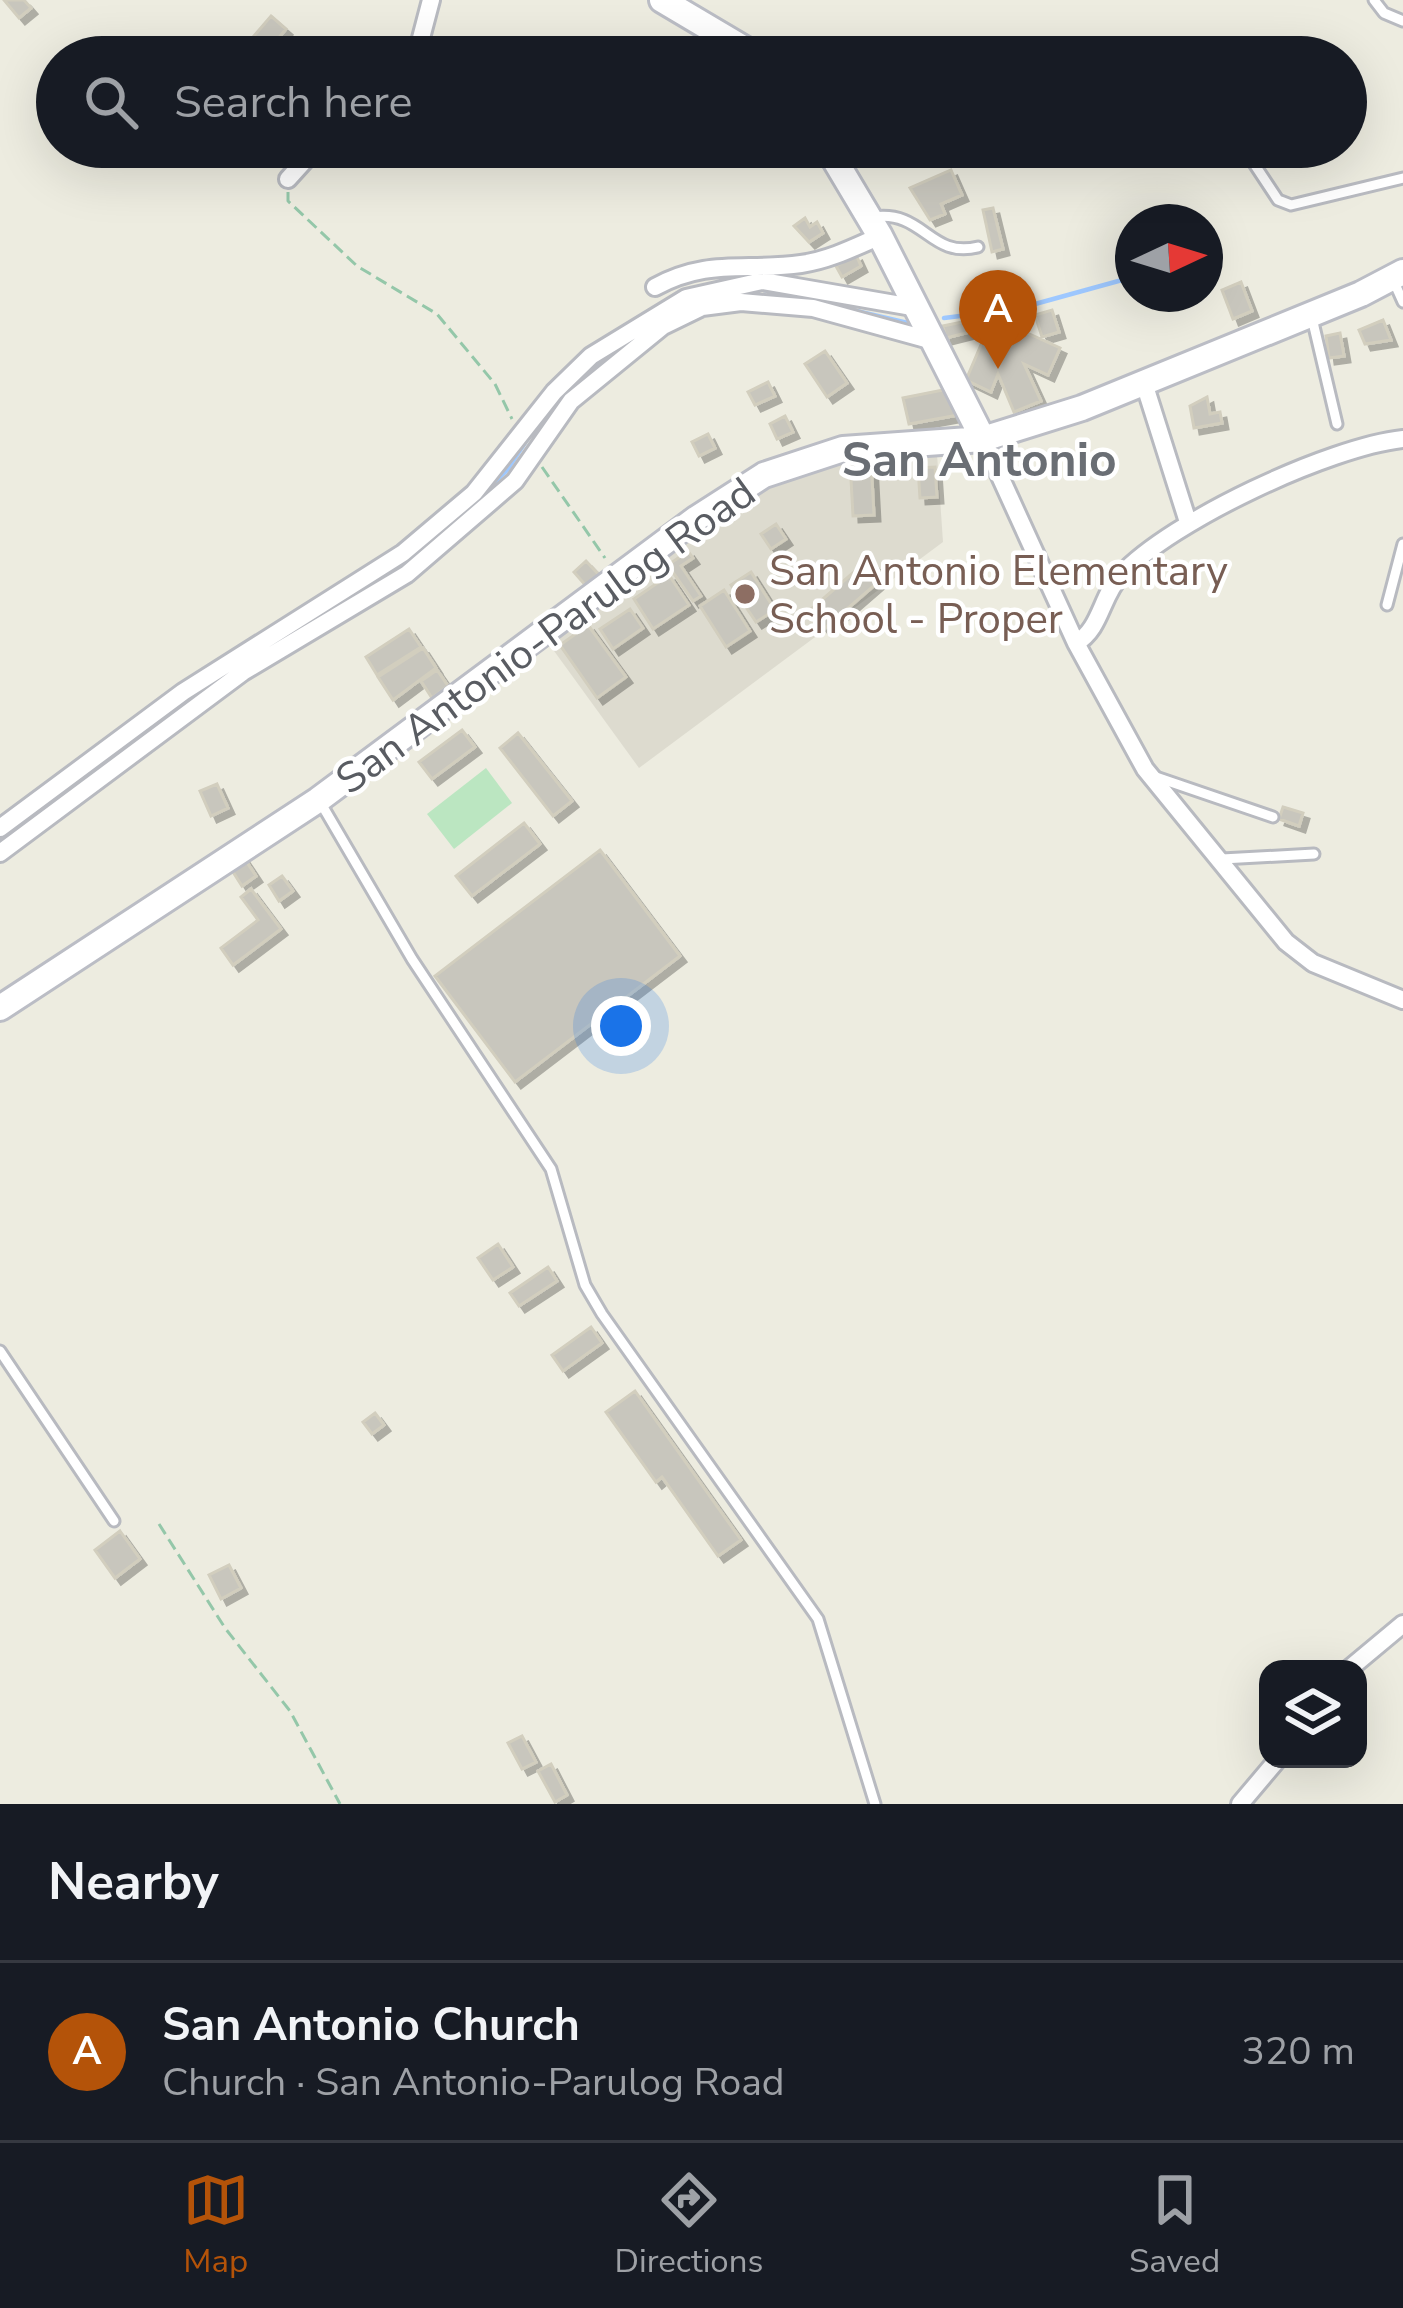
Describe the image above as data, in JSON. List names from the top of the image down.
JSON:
{
  "streets": {
    "street": ["San Antonio-Parulog Road"]
  },
  "districts": ["San Antonio"],
  "places": ["San Antonio Elementary School - Proper"],
  "north": "right",
  "page": {
    "search": "Search here",
    "pins": "A",
    "heading": "Nearby",
    "list": [
      {
        "mark": "A",
        "name": "San Antonio Church",
        "note": "Church · San Antonio-Parulog Road",
        "value": "320 m"
      }
    ],
    "nav": ["Map", "Directions", "Saved"]
  }
}
